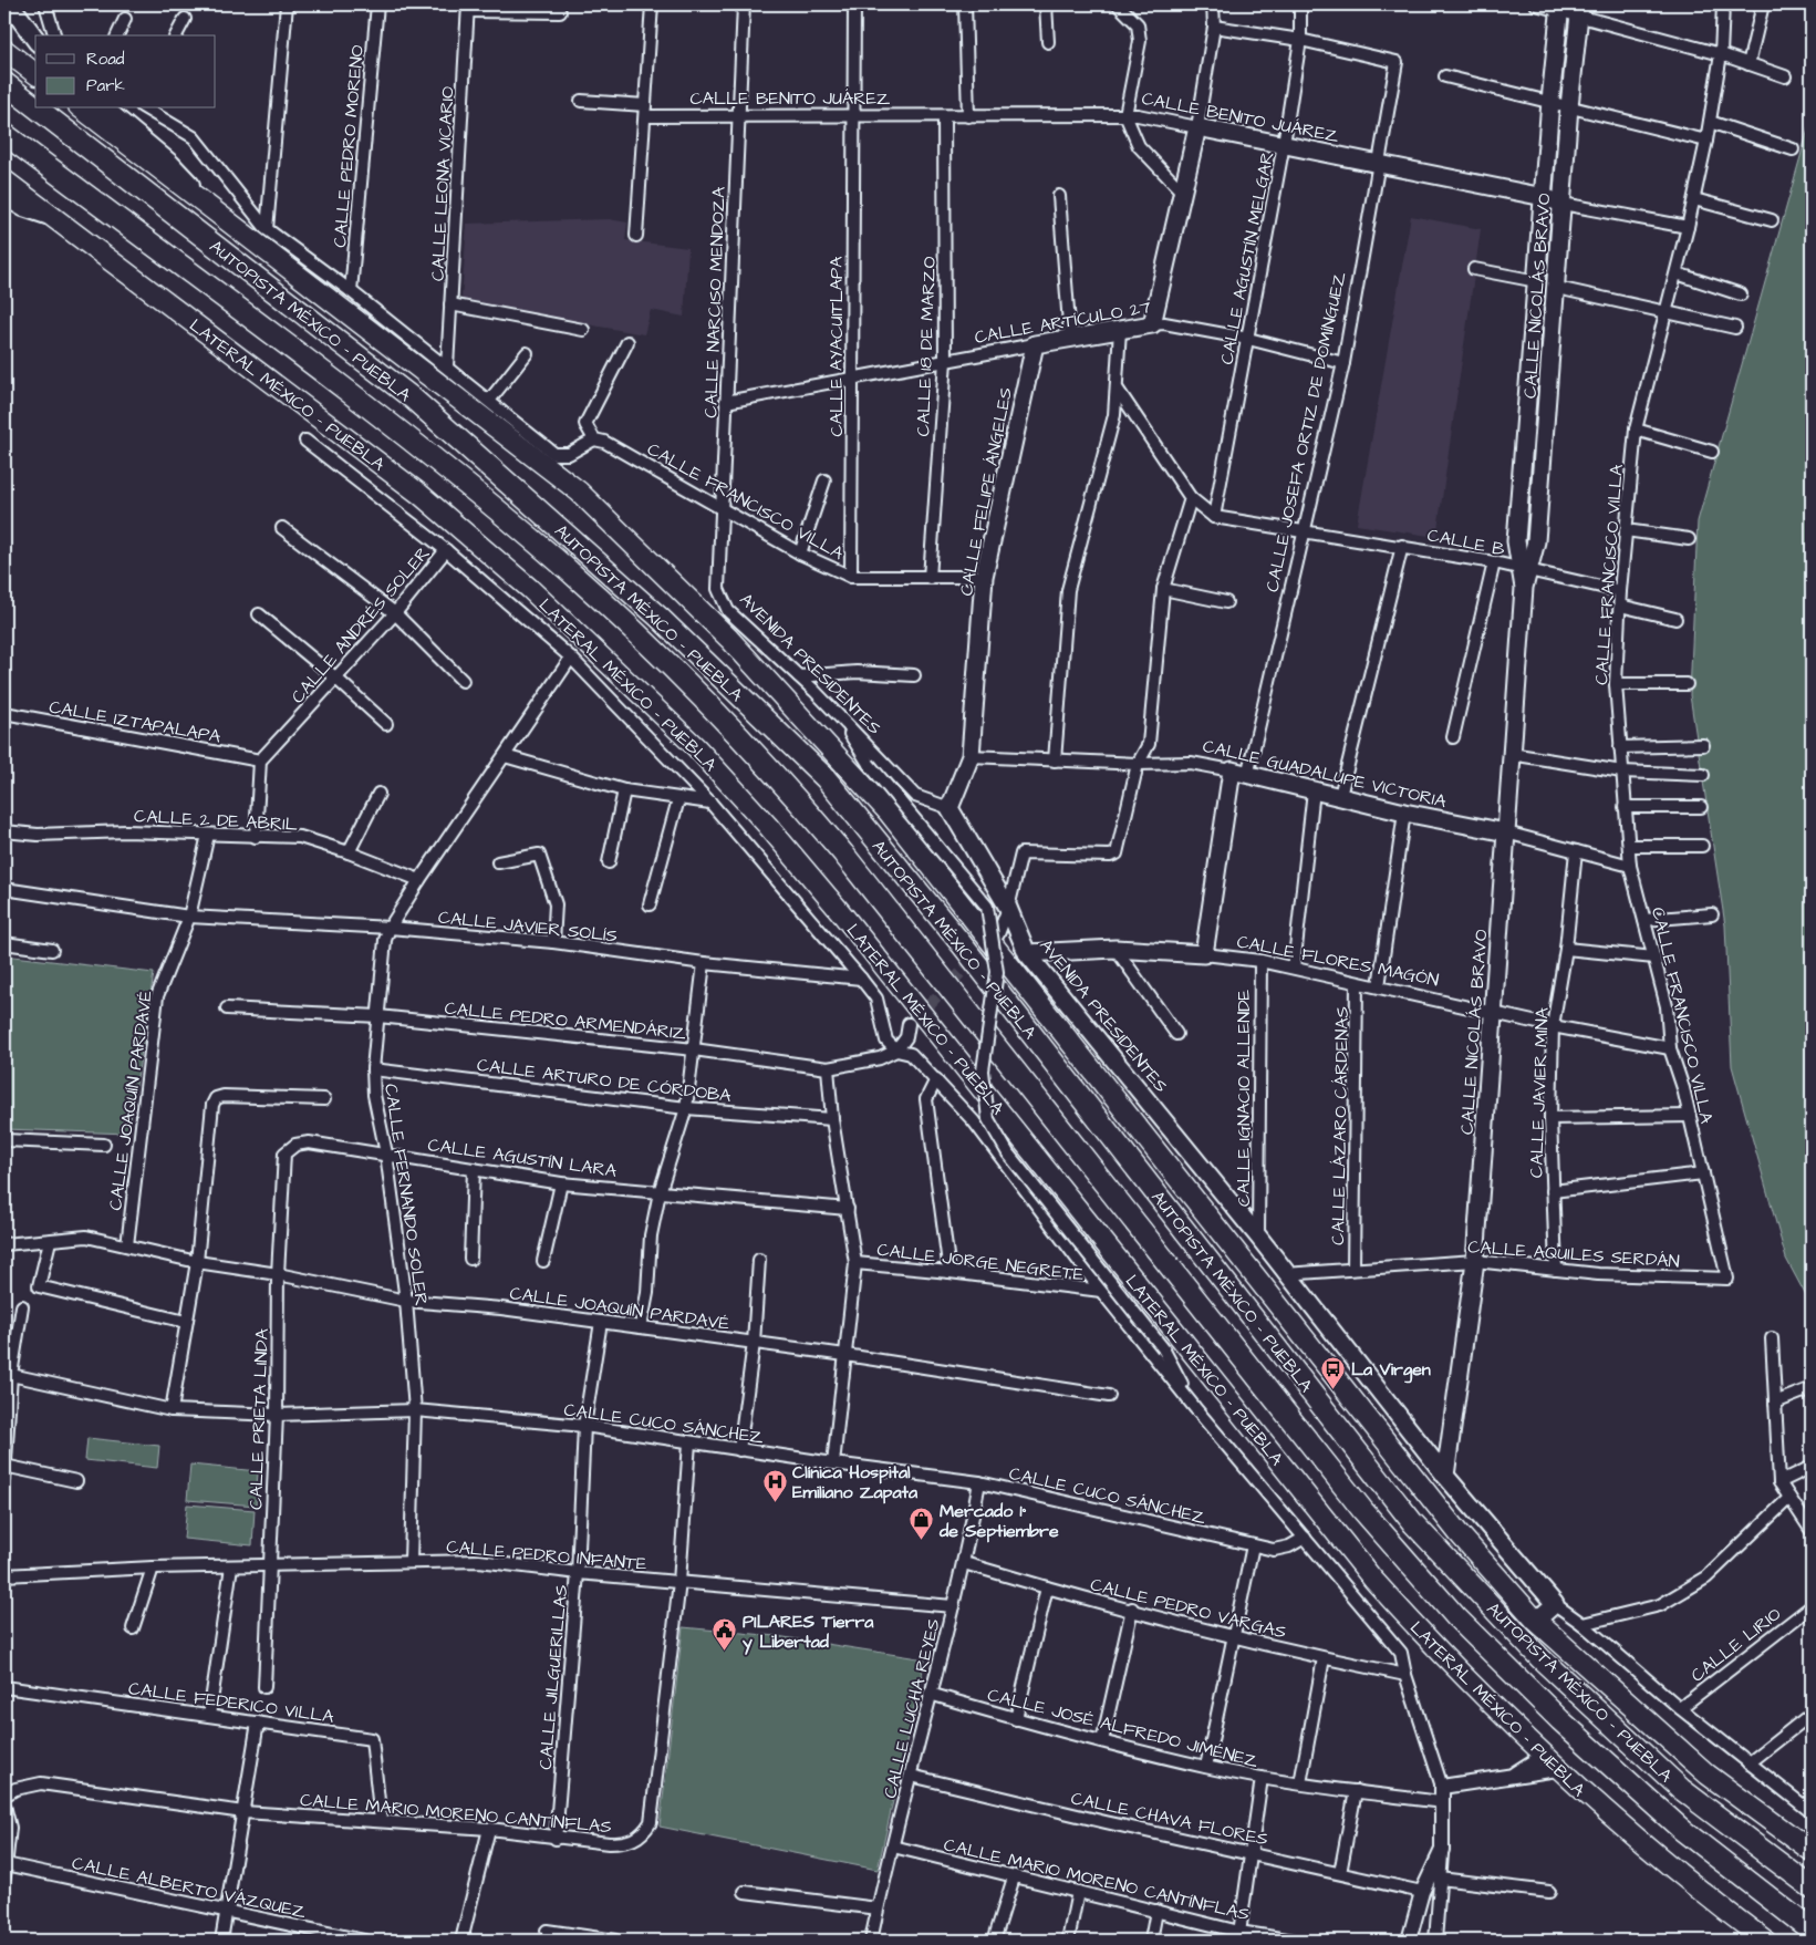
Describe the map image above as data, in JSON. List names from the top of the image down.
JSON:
{
  "streets": {
    "highway": ["AUTOPISTA MÉXICO - PUEBLA", "LATERAL MÉXICO - PUEBLA"],
    "main road": [
      "CALLE BENITO JUÁREZ",
      "CALLE NICOLÁS BRAVO",
      "CALLE ARTÍCULO 27",
      "CALLE JOSEFA ORTIZ DE DOMÍNGUEZ",
      "CALLE FELIPE ÁNGELES",
      "AVENIDA PRESIDENTES",
      "CALLE GUADALUPE VICTORIA",
      "CALLE FLORES MAGÓN"
    ],
    "street": [
      "CALLE PEDRO MORENO",
      "CALLE LEONA VICARIO",
      "CALLE AGUSTÍN MELGAR",
      "CALLE NARCISO MENDOZA",
      "CALLE AYACUITLAPA",
      "CALLE 18 DE MARZO",
      "CALLE FRANCISCO VILLA",
      "CALLE B",
      "CALLE ANDRÉS SOLER",
      "CALLE IZTAPALAPA",
      "CALLE 2 DE ABRIL",
      "CALLE JAVIER SOLÍS",
      "CALLE PEDRO ARMENDÁRIZ",
      "CALLE ARTURO DE CÓRDOBA",
      "CALLE JAVIER MINA",
      "CALLE IGNACIO ALLENDE",
      "CALLE JOAQUÍN PARDAVÉ",
      "CALLE LÁZARO CÁRDENAS",
      "CALLE AGUSTÍN LARA",
      "CALLE FERNANDO SOLER",
      "CALLE AQUILES SERDÁN",
      "CALLE JORGE NEGRETE",
      "CALLE PRIETA LINDA",
      "CALLE CUCO SÁNCHEZ",
      "CALLE PEDRO INFANTE",
      "CALLE PEDRO VARGAS",
      "CALLE LIRIO",
      "CALLE JILGUERILLAS",
      "CALLE FEDERICO VILLA",
      "CALLE LUCHA REYES",
      "CALLE JOSÉ ALFREDO JIMÉNEZ",
      "CALLE MARIO MORENO CANTÍNFLAS",
      "CALLE CHAVA FLORES",
      "CALLE ALBERTO VÁZQUEZ"
    ]
  },
  "crossings": [
    ["CALLE BENITO JUÁREZ", "CALLE AGUSTÍN MELGAR"],
    ["CALLE BENITO JUÁREZ", "CALLE NICOLÁS BRAVO"],
    ["CALLE BENITO JUÁREZ", "CALLE NARCISO MENDOZA"],
    ["CALLE BENITO JUÁREZ", "CALLE AYACUITLAPA"],
    ["CALLE BENITO JUÁREZ", "CALLE 18 DE MARZO"],
    ["CALLE BENITO JUÁREZ", "CALLE JOSEFA ORTIZ DE DOMÍNGUEZ"],
    ["CALLE BENITO JUÁREZ", "CALLE FRANCISCO VILLA"],
    ["CALLE AGUSTÍN MELGAR", "CALLE ARTÍCULO 27"],
    ["CALLE AGUSTÍN MELGAR", "CALLE JOSEFA ORTIZ DE DOMÍNGUEZ"],
    ["CALLE AGUSTÍN MELGAR", "CALLE B"],
    ["CALLE NICOLÁS BRAVO", "CALLE B"],
    ["CALLE NICOLÁS BRAVO", "AVENIDA PRESIDENTES"],
    ["CALLE NICOLÁS BRAVO", "CALLE GUADALUPE VICTORIA"],
    ["CALLE NICOLÁS BRAVO", "CALLE FLORES MAGÓN"],
    ["CALLE NICOLÁS BRAVO", "CALLE AQUILES SERDÁN"],
    ["CALLE NARCISO MENDOZA", "CALLE ARTÍCULO 27"],
    ["CALLE NARCISO MENDOZA", "CALLE FRANCISCO VILLA"],
    ["CALLE NARCISO MENDOZA", "AVENIDA PRESIDENTES"],
    ["CALLE ARTÍCULO 27", "CALLE AYACUITLAPA"],
    ["CALLE ARTÍCULO 27", "CALLE 18 DE MARZO"],
    ["CALLE ARTÍCULO 27", "CALLE JOSEFA ORTIZ DE DOMÍNGUEZ"],
    ["CALLE ARTÍCULO 27", "CALLE FELIPE ÁNGELES"],
    ["CALLE AYACUITLAPA", "CALLE FRANCISCO VILLA"],
    ["CALLE 18 DE MARZO", "CALLE FRANCISCO VILLA"],
    ["CALLE JOSEFA ORTIZ DE DOMÍNGUEZ", "CALLE B"],
    ["CALLE JOSEFA ORTIZ DE DOMÍNGUEZ", "CALLE GUADALUPE VICTORIA"],
    ["CALLE JOSEFA ORTIZ DE DOMÍNGUEZ", "CALLE FLORES MAGÓN"],
    ["CALLE FELIPE ÁNGELES", "CALLE FRANCISCO VILLA"],
    ["CALLE FELIPE ÁNGELES", "AVENIDA PRESIDENTES"],
    ["CALLE FELIPE ÁNGELES", "CALLE GUADALUPE VICTORIA"],
    ["CALLE FRANCISCO VILLA", "CALLE B"],
    ["CALLE FRANCISCO VILLA", "CALLE GUADALUPE VICTORIA"],
    ["CALLE FRANCISCO VILLA", "CALLE FLORES MAGÓN"],
    ["CALLE FRANCISCO VILLA", "CALLE AQUILES SERDÁN"],
    ["CALLE ANDRÉS SOLER", "CALLE IZTAPALAPA"],
    ["CALLE ANDRÉS SOLER", "CALLE JAVIER SOLÍS"],
    ["CALLE ANDRÉS SOLER", "CALLE PEDRO ARMENDÁRIZ"],
    ["CALLE ANDRÉS SOLER", "CALLE FERNANDO SOLER"],
    ["AVENIDA PRESIDENTES", "CALLE FLORES MAGÓN"],
    ["AVENIDA PRESIDENTES", "CALLE IGNACIO ALLENDE"],
    ["AVENIDA PRESIDENTES", "CALLE AQUILES SERDÁN"],
    ["CALLE GUADALUPE VICTORIA", "CALLE JAVIER MINA"],
    ["CALLE 2 DE ABRIL", "CALLE JOAQUÍN PARDAVÉ"],
    ["CALLE 2 DE ABRIL", "CALLE FERNANDO SOLER"],
    ["CALLE JAVIER SOLÍS", "CALLE JOAQUÍN PARDAVÉ"],
    ["CALLE JAVIER SOLÍS", "CALLE FERNANDO SOLER"],
    ["CALLE FLORES MAGÓN", "CALLE JAVIER MINA"],
    ["CALLE FLORES MAGÓN", "CALLE IGNACIO ALLENDE"],
    ["CALLE FLORES MAGÓN", "CALLE LÁZARO CÁRDENAS"],
    ["CALLE PEDRO ARMENDÁRIZ", "CALLE FERNANDO SOLER"],
    ["CALLE ARTURO DE CÓRDOBA", "CALLE FERNANDO SOLER"],
    ["CALLE JAVIER MINA", "CALLE AQUILES SERDÁN"],
    ["CALLE JOAQUÍN PARDAVÉ", "CALLE AGUSTÍN LARA"],
    ["CALLE JOAQUÍN PARDAVÉ", "CALLE FERNANDO SOLER"],
    ["CALLE JOAQUÍN PARDAVÉ", "CALLE PRIETA LINDA"],
    ["CALLE JOAQUÍN PARDAVÉ", "CALLE JILGUERILLAS"],
    ["CALLE LÁZARO CÁRDENAS", "CALLE AQUILES SERDÁN"],
    ["CALLE AGUSTÍN LARA", "CALLE FERNANDO SOLER"],
    ["CALLE AGUSTÍN LARA", "CALLE PRIETA LINDA"],
    ["CALLE FERNANDO SOLER", "CALLE CUCO SÁNCHEZ"],
    ["CALLE FERNANDO SOLER", "CALLE PEDRO INFANTE"],
    ["CALLE PRIETA LINDA", "CALLE CUCO SÁNCHEZ"],
    ["CALLE PRIETA LINDA", "CALLE PEDRO INFANTE"],
    ["CALLE CUCO SÁNCHEZ", "CALLE JILGUERILLAS"],
    ["CALLE CUCO SÁNCHEZ", "CALLE LUCHA REYES"],
    ["CALLE CUCO SÁNCHEZ", "CALLE MARIO MORENO CANTÍNFLAS"],
    ["CALLE PEDRO INFANTE", "CALLE JILGUERILLAS"],
    ["CALLE PEDRO INFANTE", "CALLE LUCHA REYES"],
    ["CALLE PEDRO INFANTE", "CALLE MARIO MORENO CANTÍNFLAS"],
    ["CALLE PEDRO VARGAS", "CALLE LUCHA REYES"],
    ["CALLE JILGUERILLAS", "CALLE MARIO MORENO CANTÍNFLAS"],
    ["CALLE FEDERICO VILLA", "CALLE MARIO MORENO CANTÍNFLAS"],
    ["CALLE LUCHA REYES", "CALLE JOSÉ ALFREDO JIMÉNEZ"],
    ["CALLE LUCHA REYES", "CALLE MARIO MORENO CANTÍNFLAS"],
    ["CALLE LUCHA REYES", "CALLE CHAVA FLORES"]
  ],
  "places": {
    "bus stop": ["La Virgen"],
    "hospital": ["Clínica Hospital Emiliano Zapata"],
    "shop": ["Mercado 1° de Septiembre"],
    "public building": ["PILARES Tierra y Libertad"]
  },
  "legend": ["Road", "Park"]
}
